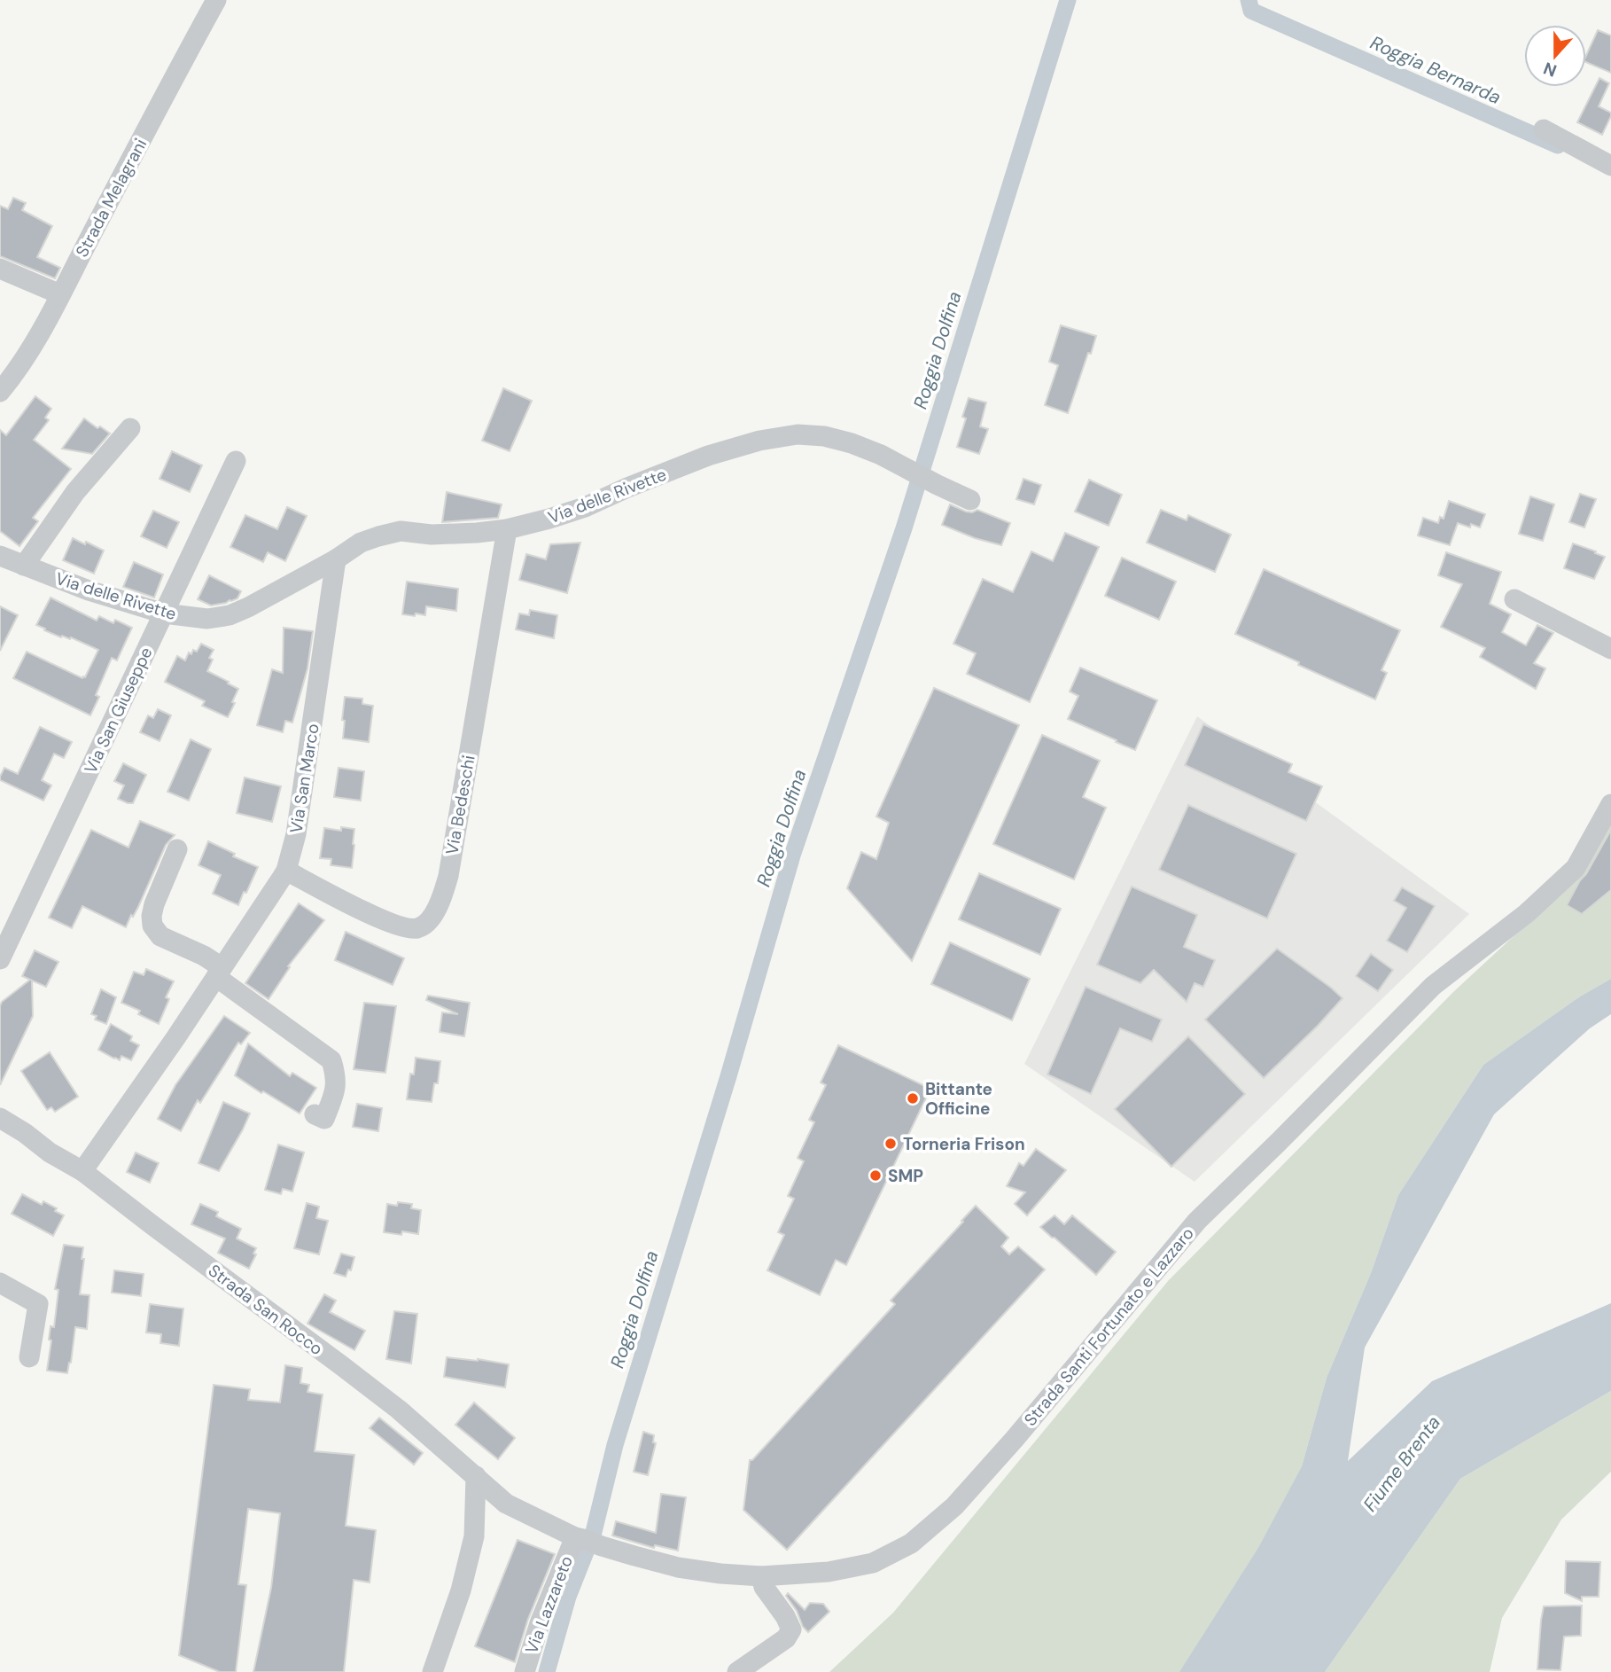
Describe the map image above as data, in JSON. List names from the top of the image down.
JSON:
{
  "streets": {
    "street": [
      "Strada Melagrani",
      "Via delle Rivette",
      "Via San Giuseppe",
      "Via San Marco",
      "Via Bedeschi",
      "Strada San Rocco",
      "Strada Santi Fortunato e Lazzaro",
      "Via Lazzareto"
    ]
  },
  "crossings": [
    ["Via delle Rivette", "Via San Giuseppe"],
    ["Via delle Rivette", "Via San Marco"],
    ["Via delle Rivette", "Via Bedeschi"],
    ["Via San Marco", "Via Bedeschi"],
    ["Via San Marco", "Strada San Rocco"],
    ["Strada San Rocco", "Strada Santi Fortunato e Lazzaro"],
    ["Strada Santi Fortunato e Lazzaro", "Via Lazzareto"]
  ],
  "water": ["Roggia Bernarda", "Roggia Dolfina", "Fiume Brenta"],
  "places": ["Bittante Officine", "Torneria Frison", "SMP"],
  "north": "bottom"
}
